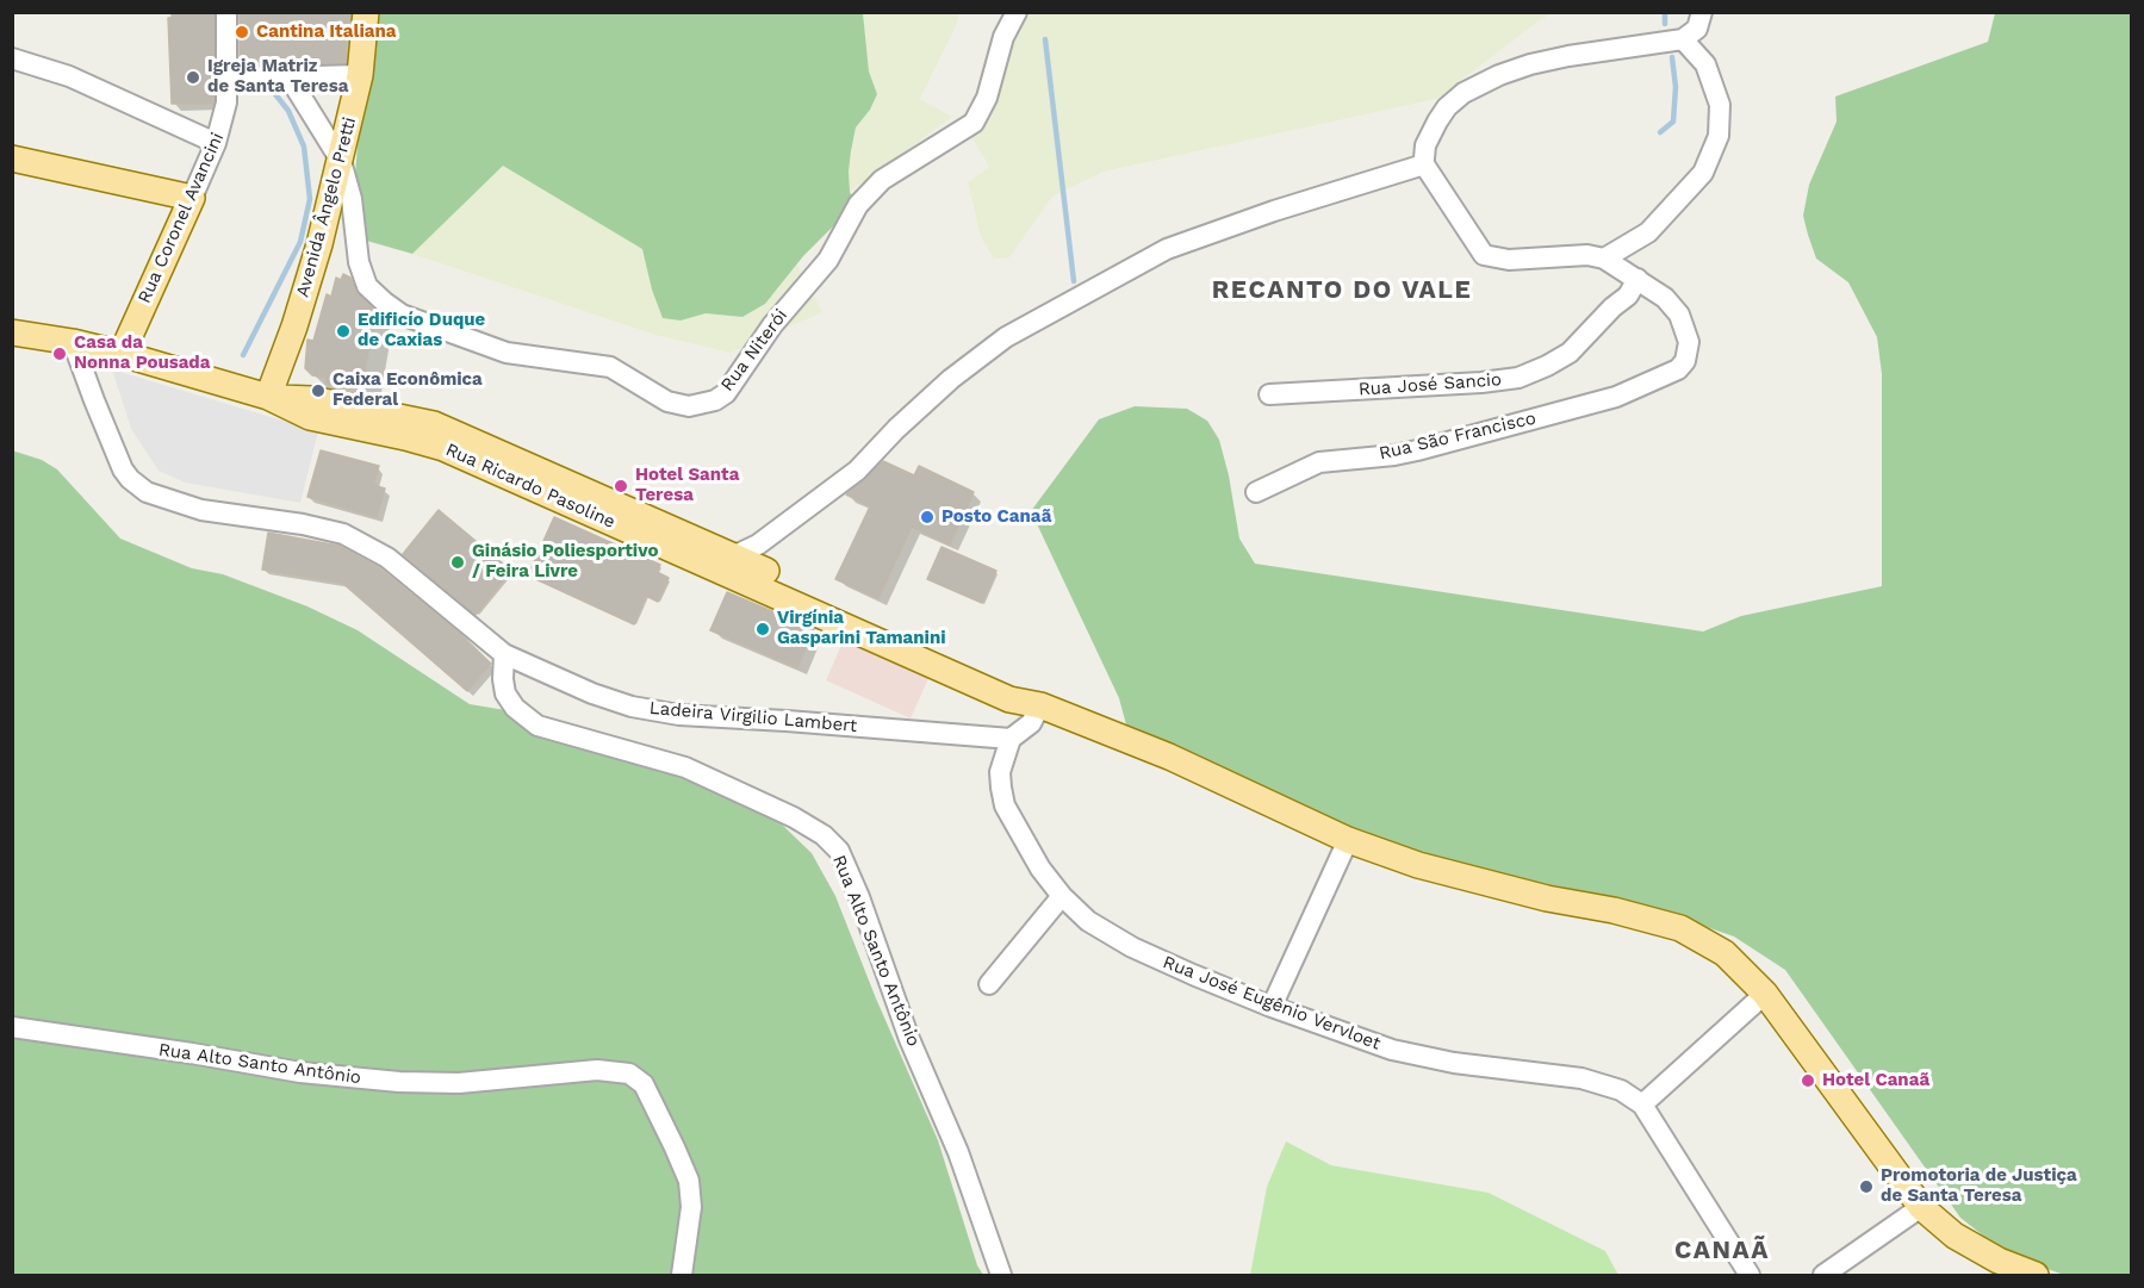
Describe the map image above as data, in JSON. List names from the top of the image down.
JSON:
{
  "streets": {
    "main road": ["Avenida Ângelo Pretti", "Rua Coronel Avancini", "Rua Ricardo Pasoline"],
    "street": [
      "Rua Niterói",
      "Rua José Sancio",
      "Rua São Francisco",
      "Ladeira Virgilio Lambert",
      "Rua Alto Santo Antônio",
      "Rua José Eugênio Vervloet"
    ]
  },
  "crossings": [
    ["Avenida Ângelo Pretti", "Rua Niterói"],
    ["Avenida Ângelo Pretti", "Rua Ricardo Pasoline"],
    ["Rua José Sancio", "Rua São Francisco"],
    ["Rua Ricardo Pasoline", "Rua José Eugênio Vervloet"],
    ["Ladeira Virgilio Lambert", "Rua Alto Santo Antônio"],
    ["Ladeira Virgilio Lambert", "Rua José Eugênio Vervloet"]
  ],
  "districts": ["RECANTO DO VALE", "CANAÃ"],
  "places": [
    "Cantina Italiana",
    "Igreja Matriz de Santa Teresa",
    "Edificío Duque de Caxias",
    "Casa da Nonna Pousada",
    "Caixa Econômica Federal",
    "Hotel Santa Teresa",
    "Posto Canaã",
    "Ginásio Poliesportivo / Feira Livre",
    "Virgínia Gasparini Tamanini",
    "Hotel Canaã",
    "Promotoria de Justiça de Santa Teresa"
  ]
}
